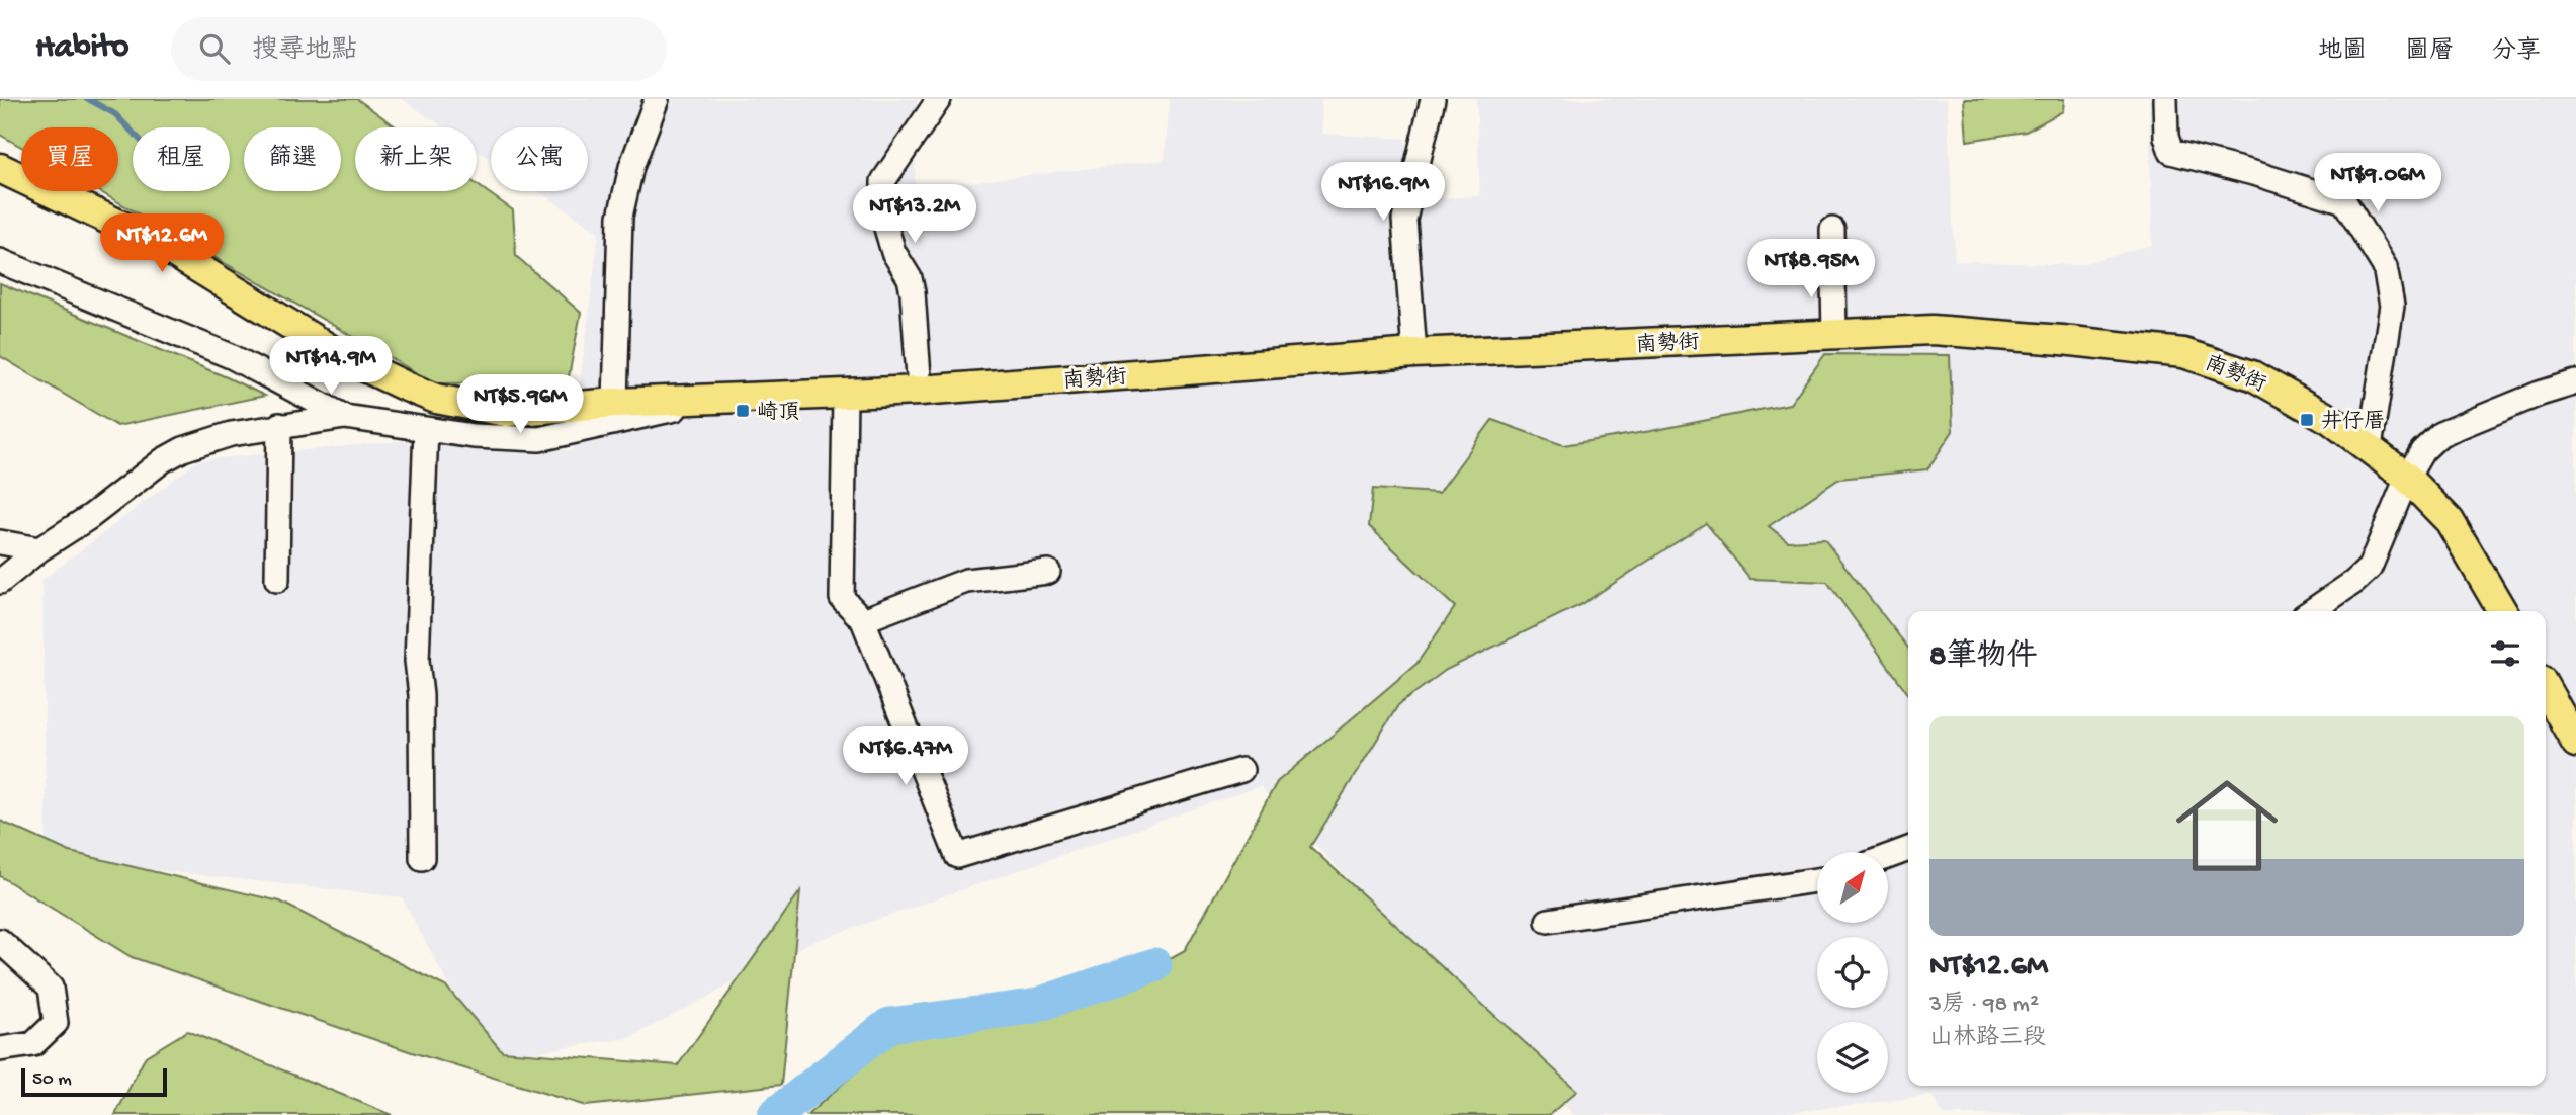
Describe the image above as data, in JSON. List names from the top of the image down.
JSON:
{
  "streets": {
    "main road": ["南勢街"]
  },
  "places": {
    "transit": ["崎頂", "井仔厝"]
  },
  "scale_bar": "50 m",
  "north": "top right",
  "page": {
    "header": "Habito",
    "search": "搜尋地點",
    "nav": ["地圖", "圖層", "分享"],
    "chip": [
      "買屋",
      "租屋",
      "篩選",
      "新上架",
      "公寓"
    ],
    "price": [
      "NT$9.06M",
      "NT$16.9M",
      "NT$13.2M",
      "NT$12.6M",
      "NT$8.95M",
      "NT$14.9M",
      "NT$5.96M",
      "NT$6.47M"
    ],
    "heading": "8筆物件",
    "list": [
      {
        "name": "NT$12.6M",
        "note": "3房 · 98 m² · 山林路三段"
      }
    ],
    "scale": "50 m"
  }
}
